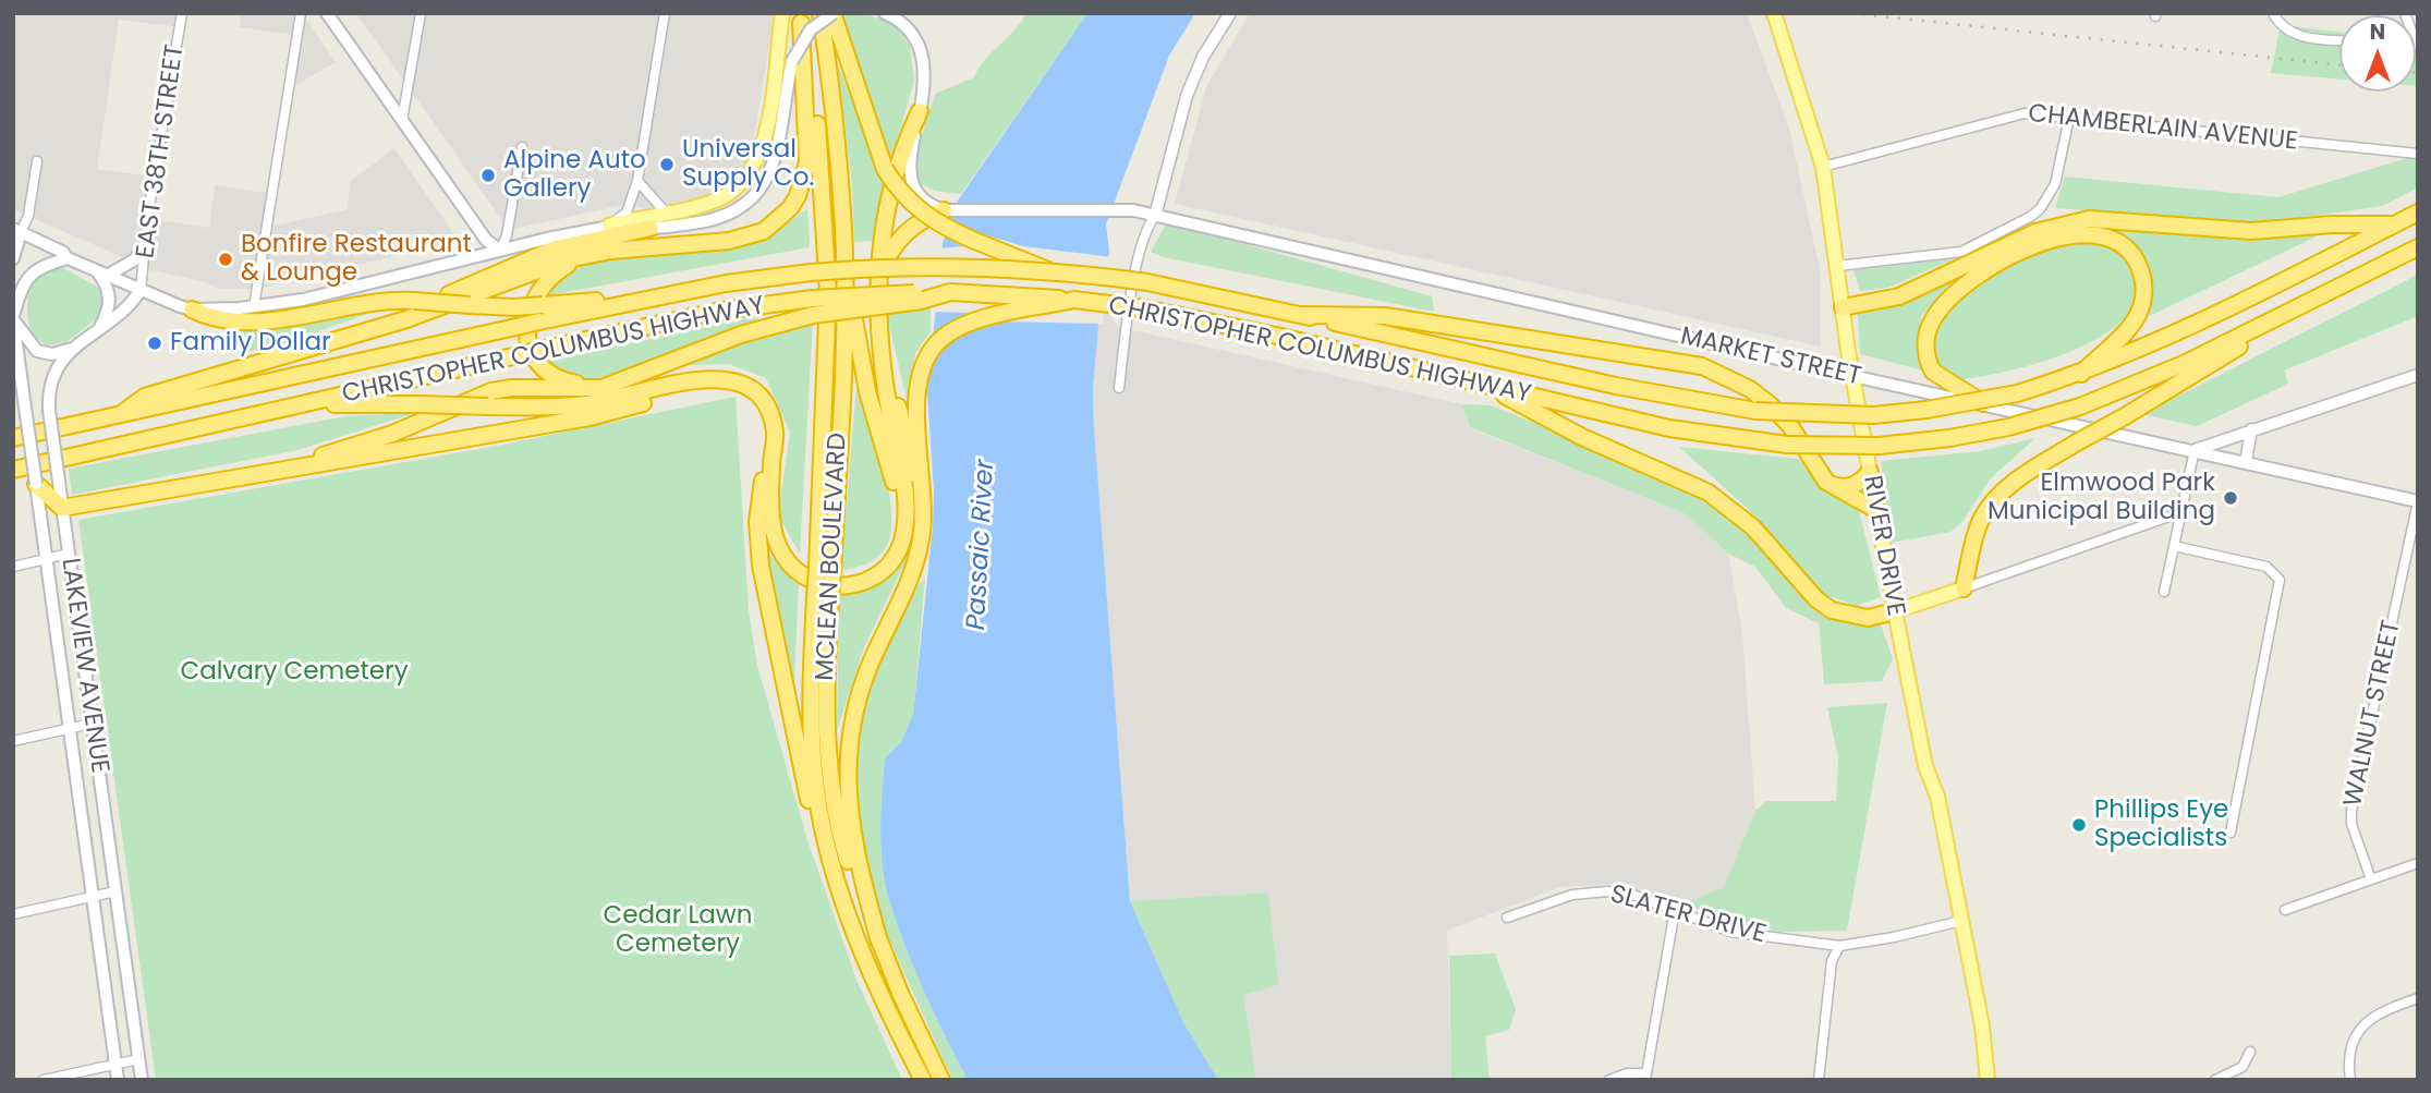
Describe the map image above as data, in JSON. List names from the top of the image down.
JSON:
{
  "streets": {
    "highway": ["CHRISTOPHER COLUMBUS HIGHWAY", "MCLEAN BOULEVARD"],
    "main road": ["MARKET STREET", "RIVER DRIVE", "LAKEVIEW AVENUE"],
    "street": [
      "CHAMBERLAIN AVENUE",
      "EAST 38TH STREET",
      "WALNUT STREET",
      "SLATER DRIVE"
    ]
  },
  "crossings": [
    ["CHAMBERLAIN AVENUE", "RIVER DRIVE"],
    ["EAST 38TH STREET", "LAKEVIEW AVENUE"],
    ["MARKET STREET", "RIVER DRIVE"],
    ["MARKET STREET", "WALNUT STREET"],
    ["RIVER DRIVE", "SLATER DRIVE"]
  ],
  "water": ["Passaic River"],
  "parks": ["Calvary Cemetery", "Cedar Lawn Cemetery"],
  "places": [
    "Universal Supply Co.",
    "Alpine Auto Gallery",
    "Bonfire Restaurant & Lounge",
    "Family Dollar",
    "Elmwood Park Municipal Building",
    "Phillips Eye Specialists"
  ],
  "north": "top"
}
